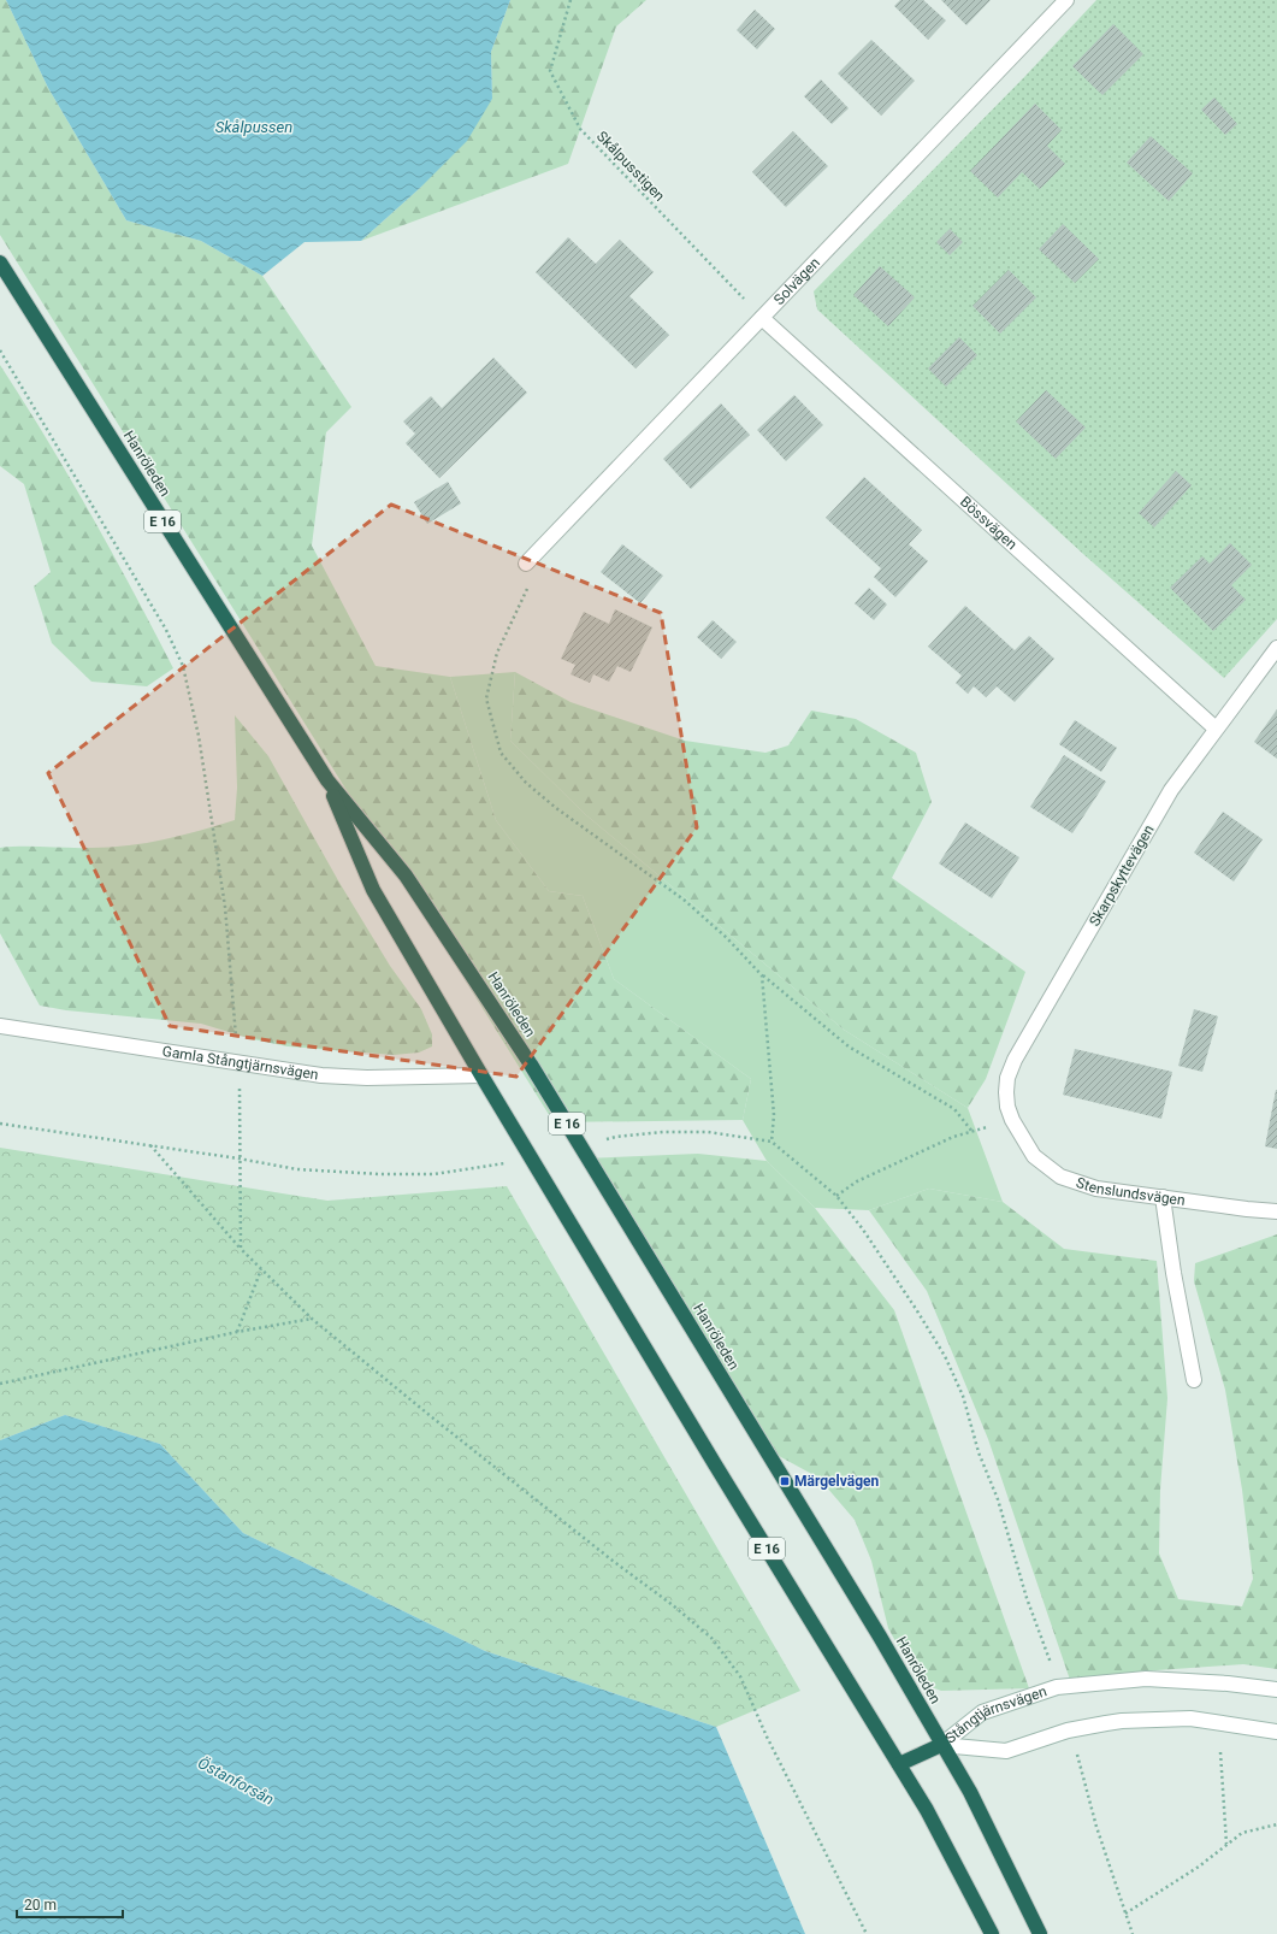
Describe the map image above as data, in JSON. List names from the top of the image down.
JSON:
{
  "streets": {
    "highway": ["Hanröleden", "E 16"],
    "street": [
      "Solvägen",
      "Bössvägen",
      "Skarpskyttevägen",
      "Gamla Stångtjärnsvägen",
      "Stenslundsvägen",
      "Stångtjärnsvägen"
    ],
    "path": ["Skålpusstigen"]
  },
  "crossings": [
    ["Skålpusstigen", "Solvägen"],
    ["Skålpusstigen", "Bössvägen"],
    ["Solvägen", "Bössvägen"],
    ["Hanröleden", "Gamla Stångtjärnsvägen"],
    ["Hanröleden", "Stångtjärnsvägen"],
    ["Bössvägen", "Skarpskyttevägen"],
    ["Skarpskyttevägen", "Stenslundsvägen"]
  ],
  "water": ["Skålpussen", "Östanforsån"],
  "places": {
    "transit": ["Märgelvägen"]
  },
  "scale_bar": "20 m"
}
